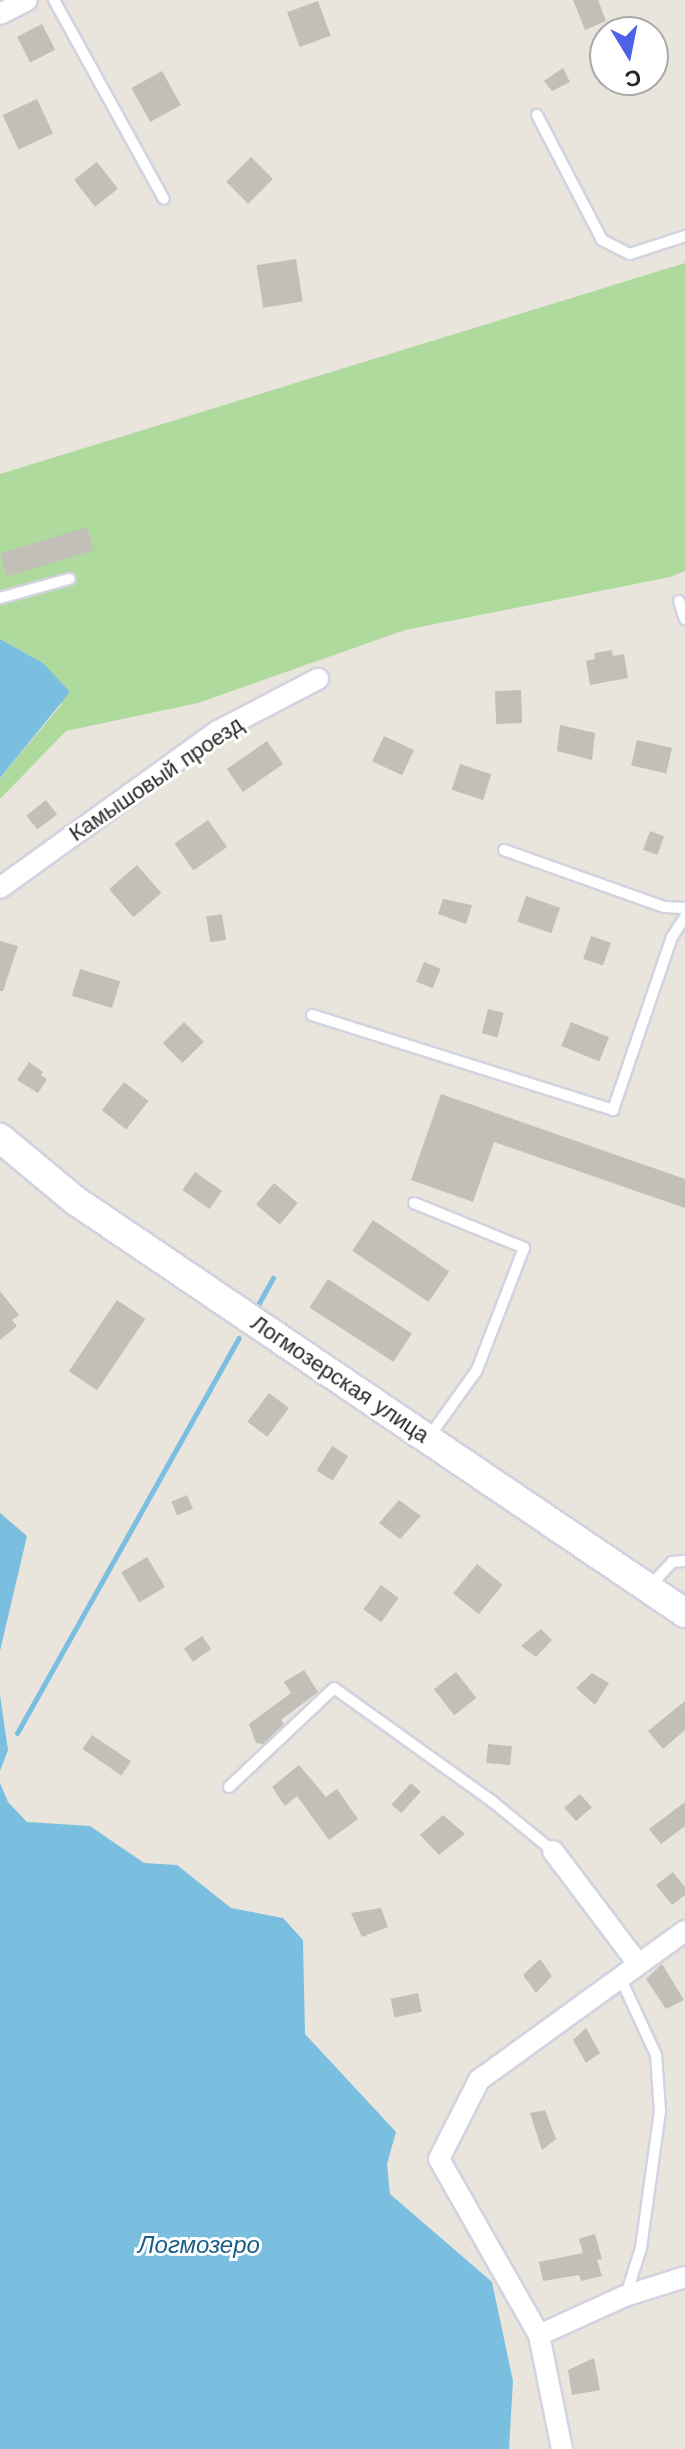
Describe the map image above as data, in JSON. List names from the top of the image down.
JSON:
{
  "streets": {
    "street": ["Камышовый проезд", "Логмозерская улица"]
  },
  "water": ["Логмозеро"],
  "north": "bottom"
}
